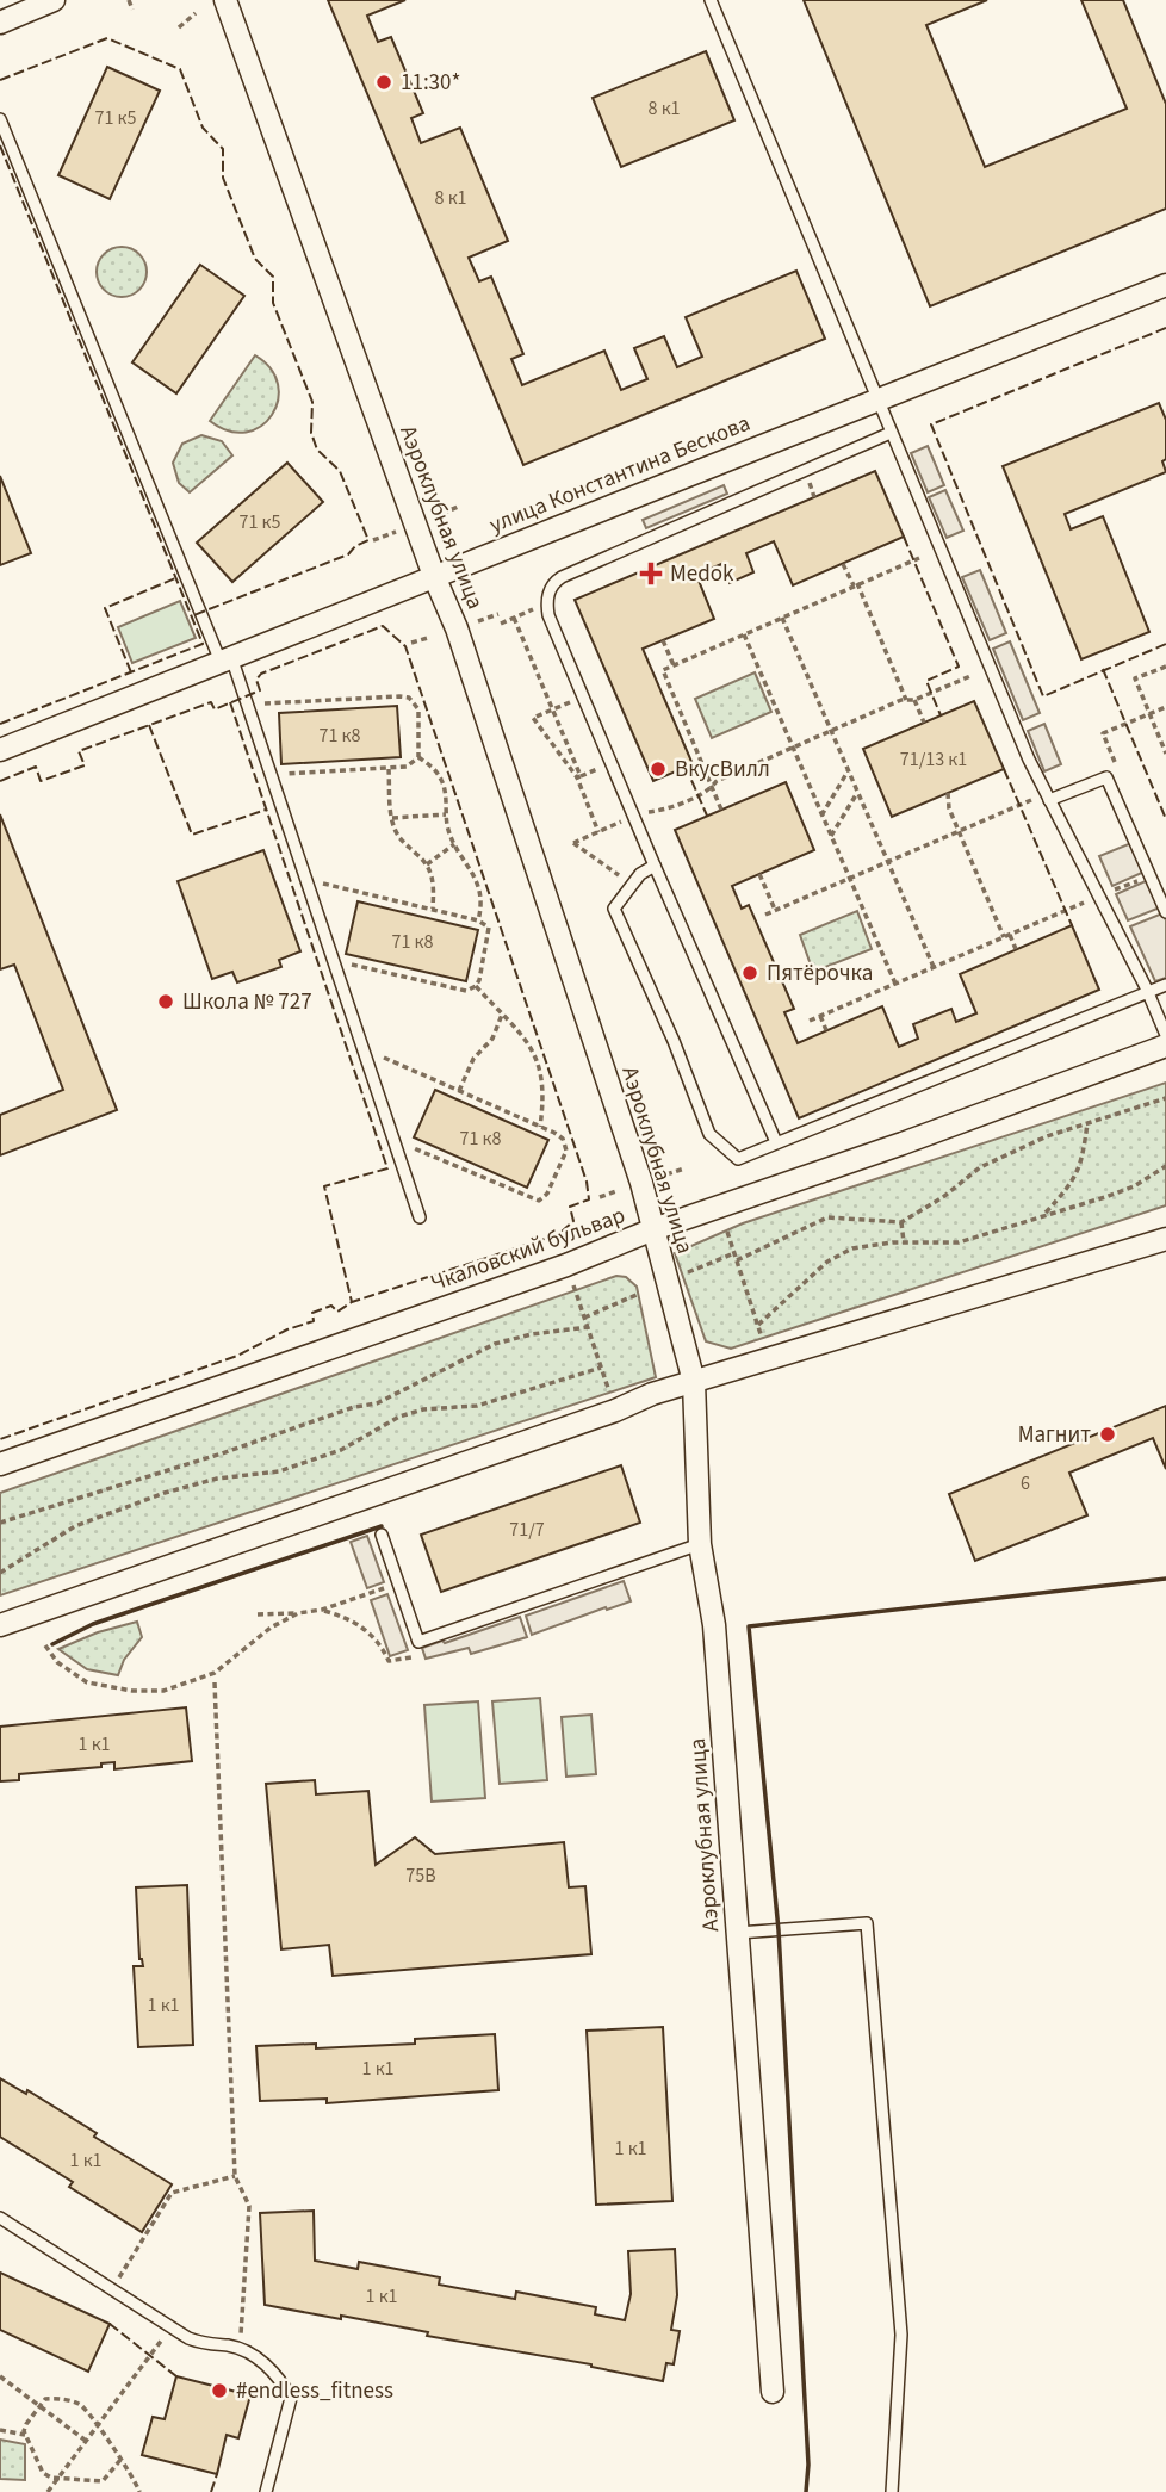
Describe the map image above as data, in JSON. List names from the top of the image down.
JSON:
{
  "streets": {
    "street": ["улица Константина Бескова", "Аэроклубная улица", "Чкаловский бульвар"]
  },
  "crossings": [
    ["улица Константина Бескова", "Аэроклубная улица"],
    ["Аэроклубная улица", "Чкаловский бульвар"]
  ],
  "places": {
    "other": [
      "11:30*",
      "ВкусВилл",
      "Пятёрочка",
      "Школа № 727",
      "Магнит",
      "#endless_fitness"
    ],
    "health": ["Medok"]
  },
  "house_numbers": [
    "8 к1",
    "71 к5",
    "8 к1",
    "71 к5",
    "71 к8",
    "71/13 к1",
    "71 к8",
    "71 к8",
    "6",
    "71/7",
    "1 к1",
    "75В",
    "1 к1",
    "1 к1",
    "1 к1",
    "1 к1",
    "1 к1"
  ]
}
